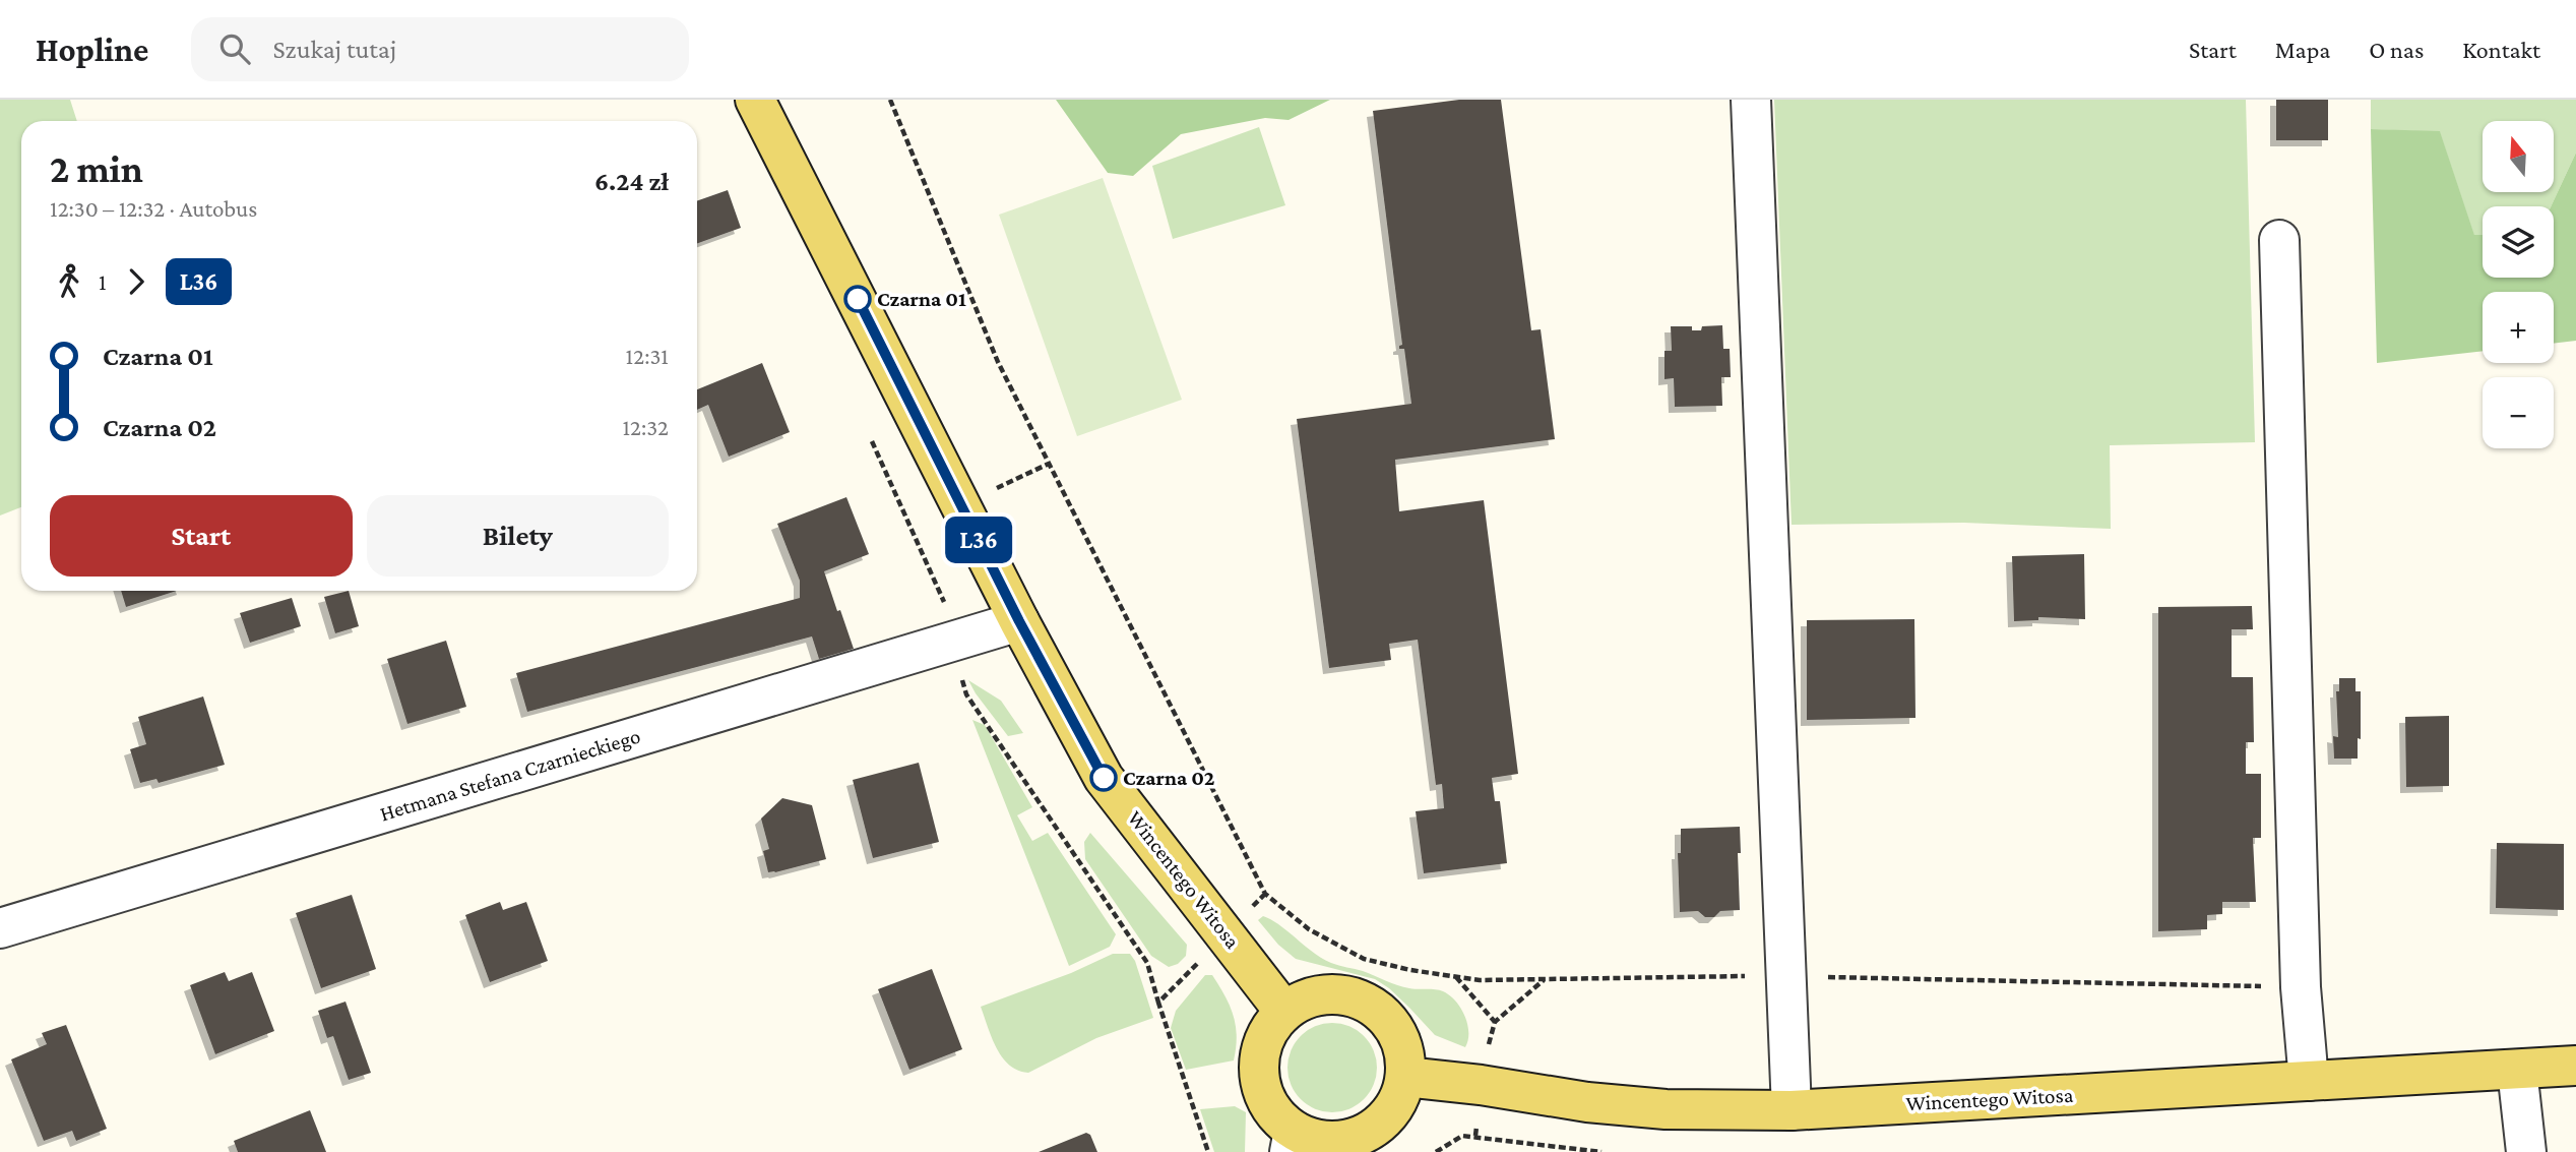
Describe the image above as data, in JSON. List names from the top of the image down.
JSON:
{
  "streets": {
    "main road": ["Wincentego Witosa"],
    "street": ["Hetmana Stefana Czarnieckiego"]
  },
  "crossings": [
    ["Hetmana Stefana Czarnieckiego", "Wincentego Witosa"]
  ],
  "places": ["Czarna 01", "Czarna 02"],
  "lines": ["bus line L36"],
  "north": "top",
  "page": {
    "header": "Hopline",
    "search": "Szukaj tutaj",
    "nav": [
      "Start",
      "Mapa",
      "O nas",
      "Kontakt"
    ],
    "on_map": "L36",
    "map_buttons": ["+", "−"],
    "heading": ["2 min", "12:30 – 12:32 · Autobus", "6.24 zł"],
    "legs": ["1", "L36"],
    "list": [
      {
        "name": "Czarna 01",
        "value": "12:31"
      },
      {
        "name": "Czarna 02",
        "value": "12:32"
      }
    ],
    "buttons": ["Start", "Bilety"]
  }
}
